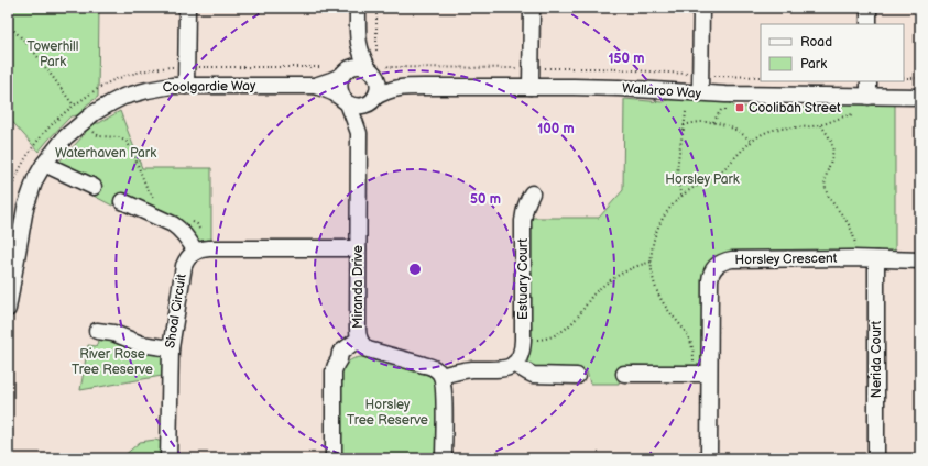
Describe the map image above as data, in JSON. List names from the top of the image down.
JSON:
{
  "streets": {
    "street": [
      "Coolgardie Way",
      "Wallaroo Way",
      "Horsley Crescent",
      "Estuary Court",
      "Miranda Drive",
      "Shoal Circuit",
      "Nerida Court"
    ]
  },
  "crossings": [
    ["Coolgardie Way", "Wallaroo Way"],
    ["Coolgardie Way", "Miranda Drive"],
    ["Wallaroo Way", "Miranda Drive"],
    ["Horsley Crescent", "Nerida Court"]
  ],
  "parks": [
    "Towerhill Park",
    "Waterhaven Park",
    "Horsley Park",
    "River Rose Tree Reserve",
    "Horsley Tree Reserve"
  ],
  "places": {
    "transit": ["Coolibah Street"]
  },
  "legend": ["Road", "Park"],
  "rings": ["150 m", "100 m", "50 m"]
}
